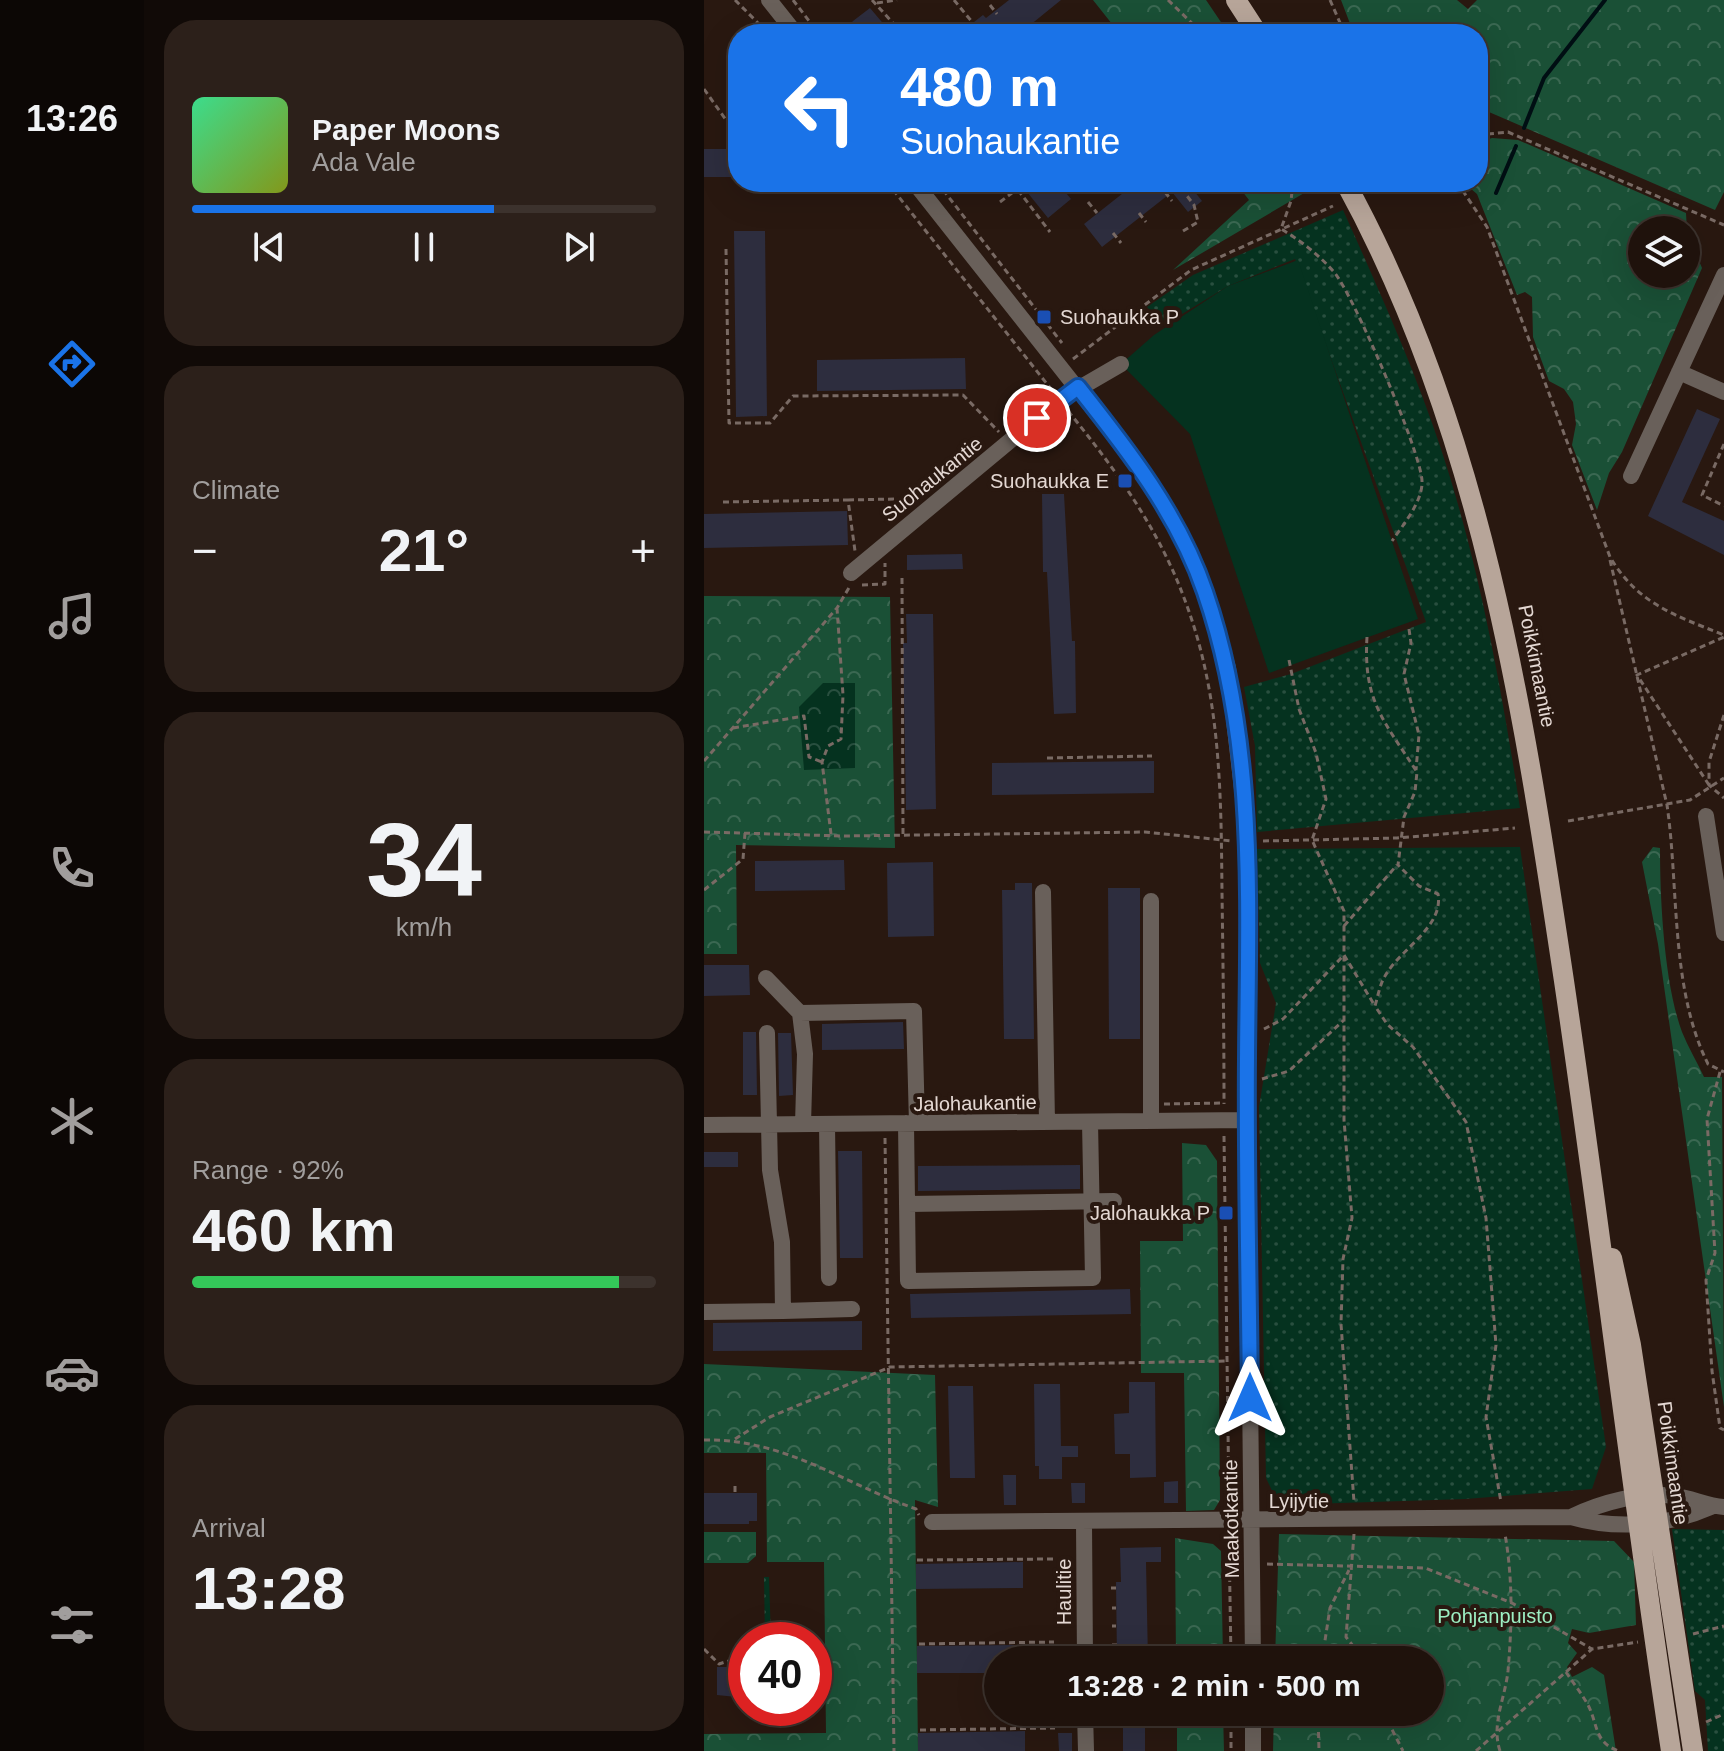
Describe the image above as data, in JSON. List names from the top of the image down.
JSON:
{
  "streets": {
    "main road": ["Poikkimaantie"],
    "street": [
      "Suohaukantie",
      "Jalohaukantie",
      "Lyijytie",
      "Maakotkantie",
      "Haulitie"
    ]
  },
  "crossings": [
    ["Suohaukantie", "Maakotkantie"],
    ["Poikkimaantie", "Lyijytie"],
    ["Jalohaukantie", "Maakotkantie"],
    ["Lyijytie", "Maakotkantie"],
    ["Lyijytie", "Haulitie"]
  ],
  "parks": ["Pohjanpuisto"],
  "places": {
    "transit": ["Suohaukka P", "Suohaukka E", "Jalohaukka P"]
  },
  "page": {
    "tabs": "13:26",
    "turn": ["480 m", "Suohaukantie"],
    "song": ["Paper Moons", "Ada Vale"],
    "tile": [
      "Climate",
      ["34", "km/h"],
      ["Range · 92%", "460 km"],
      ["Arrival", "13:28"]
    ],
    "heat": ["−", "21°", "+"],
    "limit": "40",
    "trip": "13:28 · 2 min · 500 m"
  }
}
